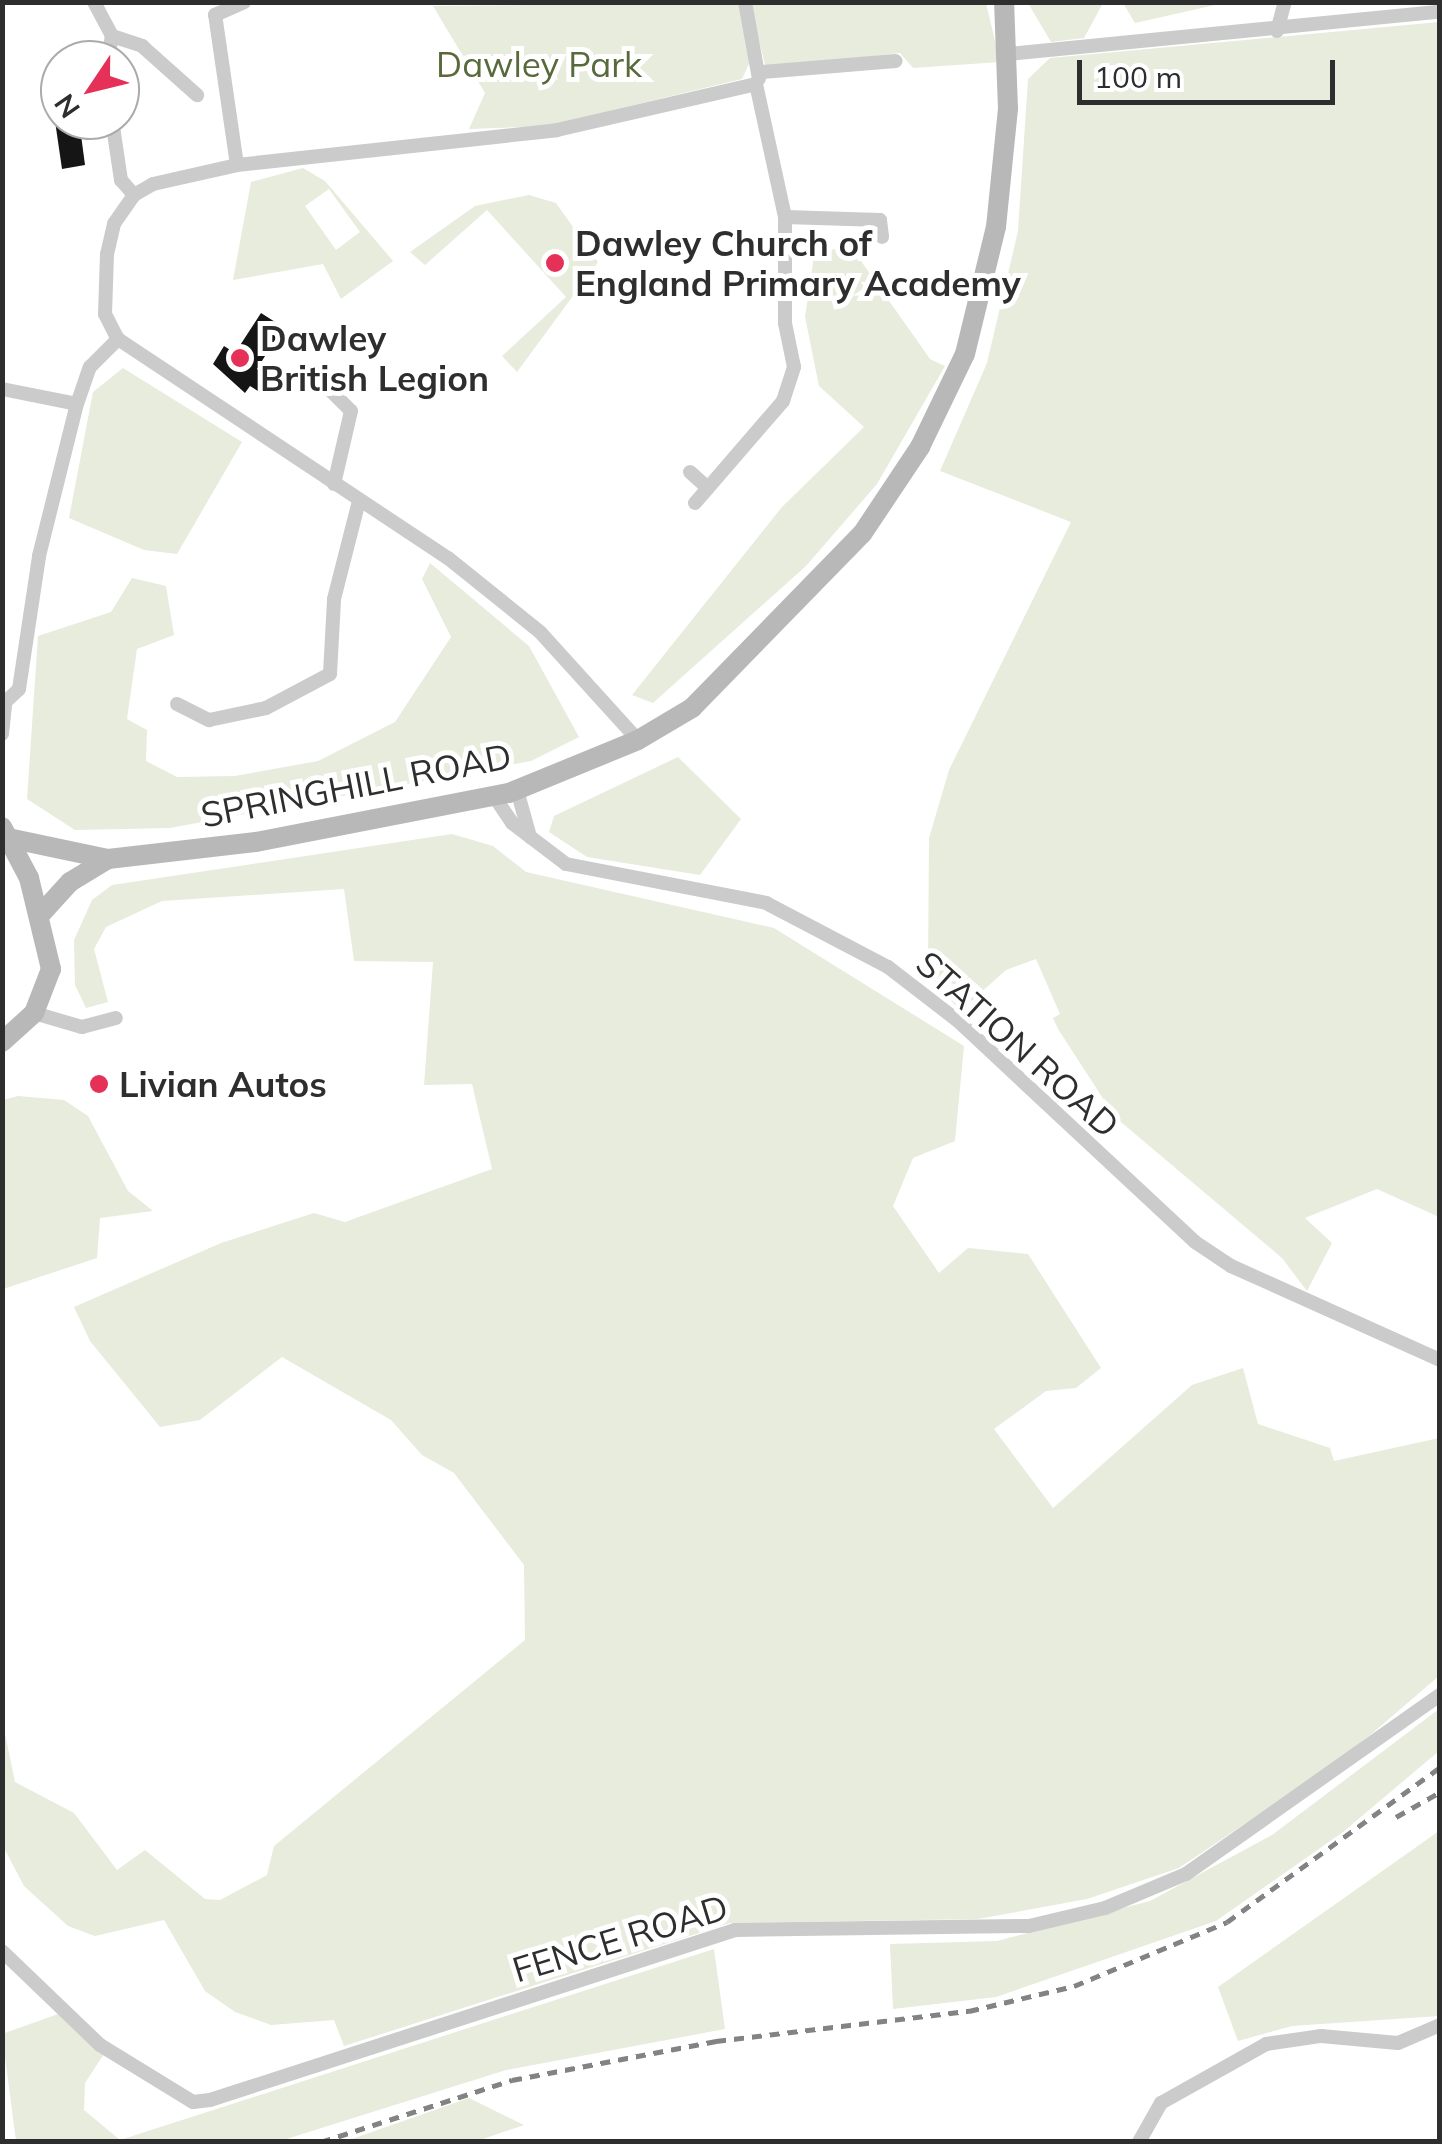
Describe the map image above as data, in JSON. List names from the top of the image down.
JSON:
{
  "streets": {
    "main road": ["SPRINGHILL ROAD"],
    "street": ["STATION ROAD", "FENCE ROAD"]
  },
  "crossings": [
    ["SPRINGHILL ROAD", "STATION ROAD"]
  ],
  "parks": ["Dawley Park"],
  "places": ["Dawley Church of England Primary Academy", "Dawley British Legion", "Livian Autos"],
  "scale_bar": "100 m",
  "north": "bottom left"
}
